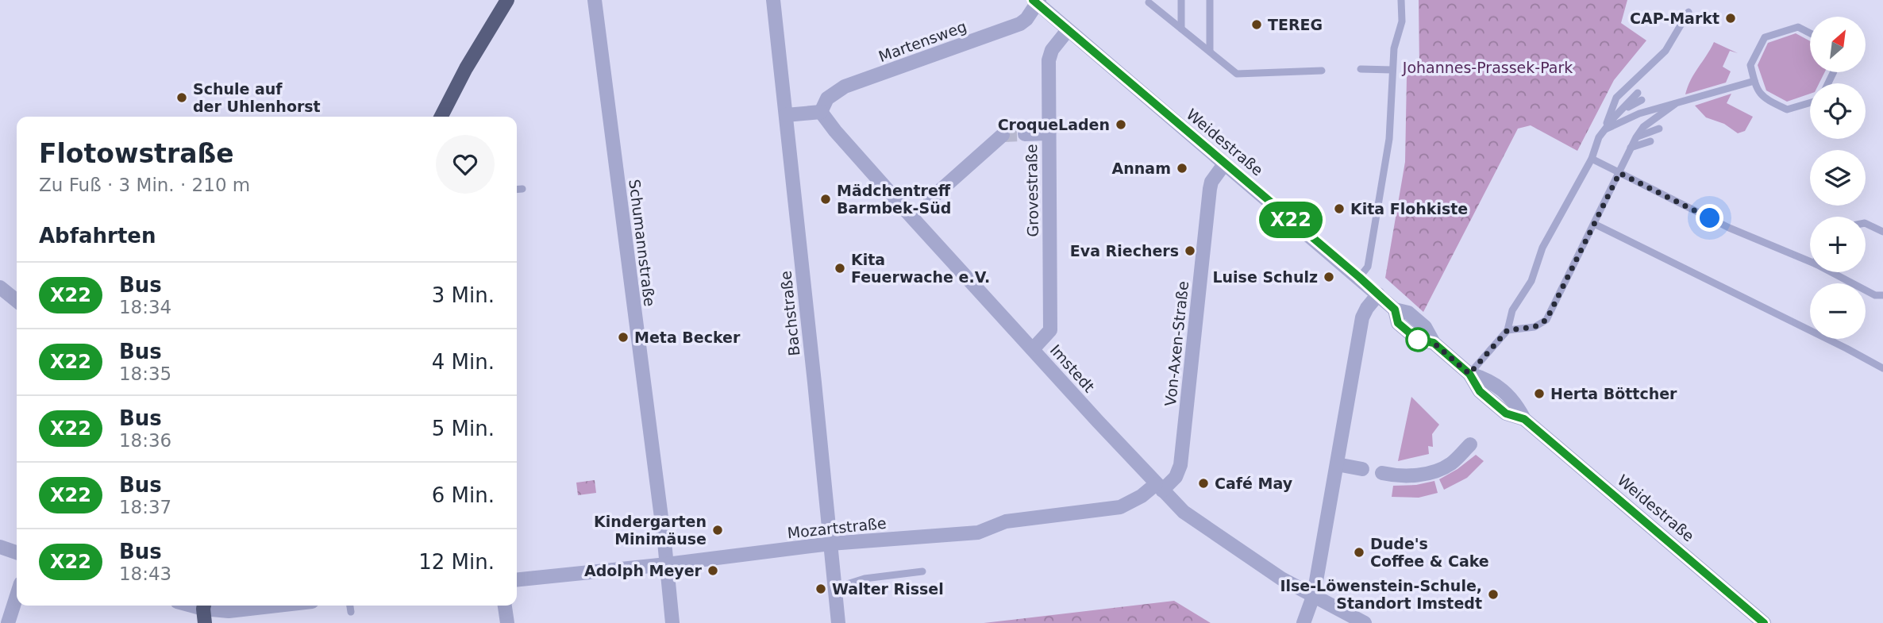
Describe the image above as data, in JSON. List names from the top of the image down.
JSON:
{
  "streets": {
    "street": [
      "Martensweg",
      "Weidestraße",
      "Grovestraße",
      "Schumannstraße",
      "Bachstraße",
      "Von-Axen-Straße",
      "Imstedt",
      "Mozartstraße"
    ]
  },
  "crossings": [
    ["Martensweg", "Weidestraße"],
    ["Martensweg", "Imstedt"],
    ["Weidestraße", "Grovestraße"],
    ["Weidestraße", "Von-Axen-Straße"],
    ["Grovestraße", "Imstedt"],
    ["Schumannstraße", "Mozartstraße"],
    ["Bachstraße", "Mozartstraße"],
    ["Von-Axen-Straße", "Imstedt"],
    ["Von-Axen-Straße", "Mozartstraße"],
    ["Imstedt", "Mozartstraße"]
  ],
  "parks": ["Johannes-Prassek-Park"],
  "places": [
    "CAP-Markt",
    "TEREG",
    "Schule auf der Uhlenhorst",
    "CroqueLaden",
    "Annam",
    "Mädchentreff Barmbek-Süd",
    "Kita Flohkiste",
    "Eva Riechers",
    "Kita Feuerwache e.V.",
    "Luise Schulz",
    "Meta Becker",
    "Herta Böttcher",
    "Café May",
    "Kindergarten Minimäuse",
    "Dude's Coffee & Cake",
    "Adolph Meyer",
    "Walter Rissel",
    "Ilse-Löwenstein-Schule, Standort Imstedt"
  ],
  "lines": ["bus line X22"],
  "north": "top right",
  "page": {
    "on_map": "X22",
    "map_buttons": ["+", "−"],
    "heading": [
      ["Flotowstraße", "Zu Fuß · 3 Min. · 210 m"],
      "Abfahrten"
    ],
    "list": [
      {
        "mark": "X22",
        "name": "Bus",
        "note": "18:34",
        "value": "3 Min."
      },
      {
        "mark": "X22",
        "name": "Bus",
        "note": "18:35",
        "value": "4 Min."
      },
      {
        "mark": "X22",
        "name": "Bus",
        "note": "18:36",
        "value": "5 Min."
      },
      {
        "mark": "X22",
        "name": "Bus",
        "note": "18:37",
        "value": "6 Min."
      },
      {
        "mark": "X22",
        "name": "Bus",
        "note": "18:43",
        "value": "12 Min."
      }
    ]
  }
}
